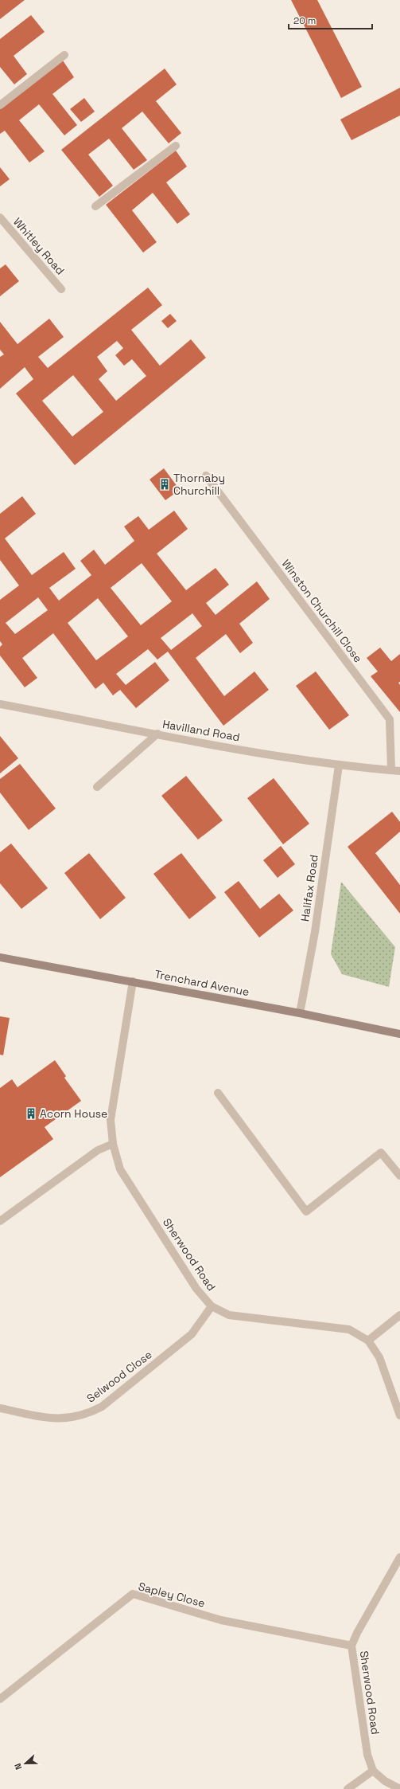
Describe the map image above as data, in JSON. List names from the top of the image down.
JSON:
{
  "streets": {
    "street": [
      "Whitley Road",
      "Winston Churchill Close",
      "Havilland Road",
      "Halifax Road",
      "Trenchard Avenue",
      "Sherwood Road",
      "Selwood Close",
      "Sapley Close"
    ]
  },
  "crossings": [
    ["Winston Churchill Close", "Havilland Road"],
    ["Havilland Road", "Halifax Road"],
    ["Halifax Road", "Trenchard Avenue"],
    ["Trenchard Avenue", "Sherwood Road"],
    ["Sherwood Road", "Selwood Close"],
    ["Sherwood Road", "Sapley Close"]
  ],
  "places": {
    "building": ["Thornaby Churchill", "Acorn House"]
  },
  "scale_bar": "20 m",
  "north": "left"
}
